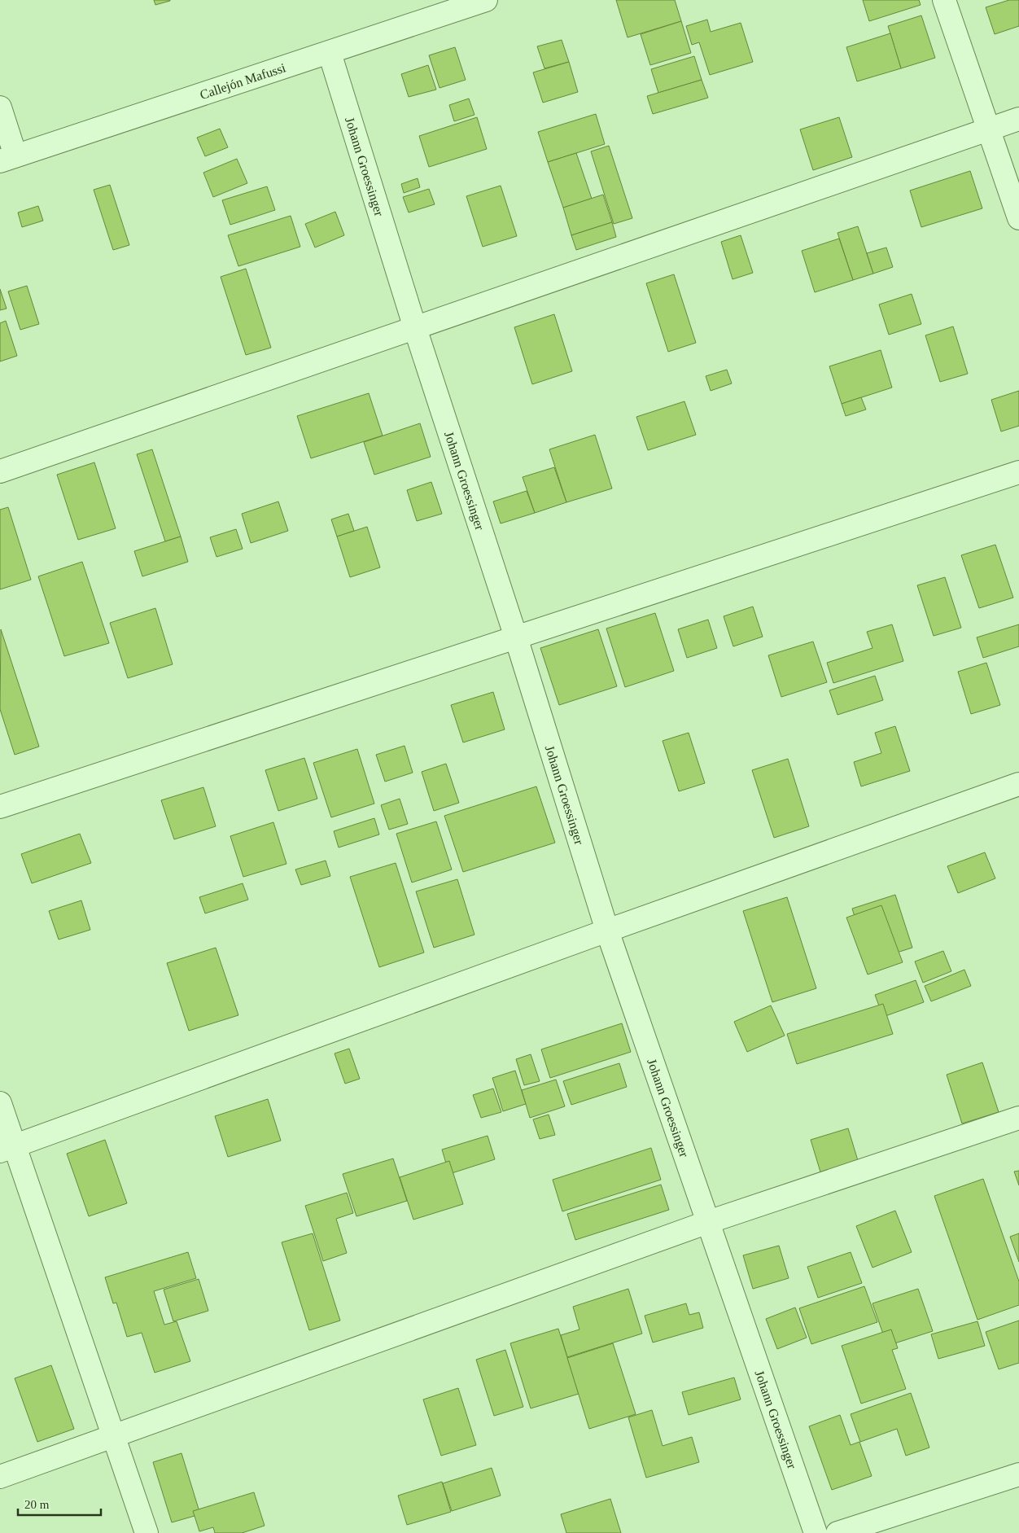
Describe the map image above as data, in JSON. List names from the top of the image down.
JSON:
{
  "streets": {
    "street": ["Callejón Mafussi", "Johann Groessinger"]
  },
  "crossings": [
    ["Callejón Mafussi", "Johann Groessinger"]
  ],
  "scale_bar": "20 m"
}
